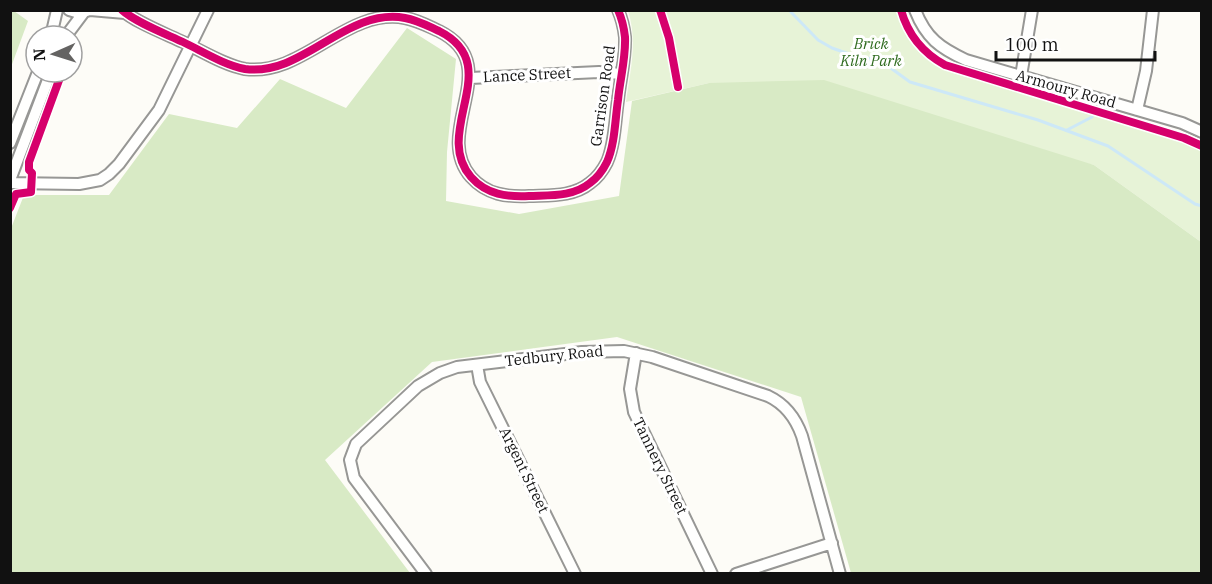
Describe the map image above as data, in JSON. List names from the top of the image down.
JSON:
{
  "streets": {
    "street": [
      "Lance Street",
      "Armoury Road",
      "Garrison Road",
      "Tedbury Road",
      "Tannery Street",
      "Argent Street"
    ]
  },
  "crossings": [
    ["Lance Street", "Garrison Road"],
    ["Tedbury Road", "Tannery Street"],
    ["Tedbury Road", "Argent Street"]
  ],
  "parks": ["Brick Kiln Park"],
  "scale_bar": "100 m",
  "north": "left"
}
